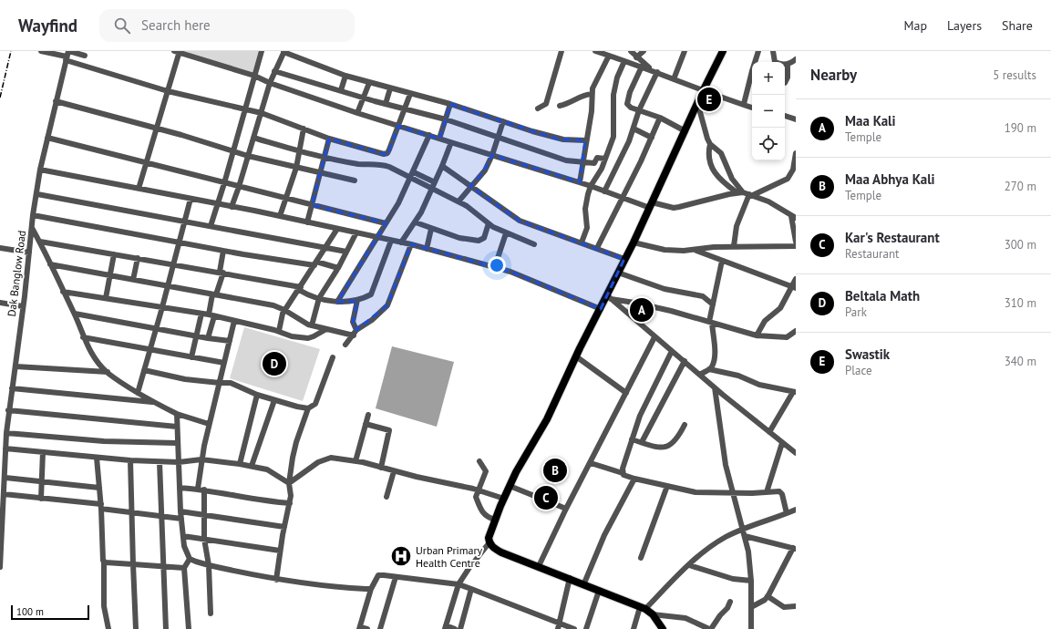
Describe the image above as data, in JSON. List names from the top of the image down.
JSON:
{
  "streets": {
    "street": ["Dak Banglow Road"]
  },
  "places": {
    "hospital": ["Urban Primary Health Centre"]
  },
  "scale_bar": "100 m",
  "page": {
    "header": "Wayfind",
    "search": "Search here",
    "nav": ["Map", "Layers", "Share"],
    "heading": ["Nearby", "5 results"],
    "map_buttons": ["+", "−"],
    "pins": [
      "E",
      "A",
      "D",
      "B",
      "C"
    ],
    "list": [
      {
        "mark": "A",
        "name": "Maa Kali",
        "note": "Temple",
        "value": "190 m"
      },
      {
        "mark": "B",
        "name": "Maa Abhya Kali",
        "note": "Temple",
        "value": "270 m"
      },
      {
        "mark": "C",
        "name": "Kar's Restaurant",
        "note": "Restaurant",
        "value": "300 m"
      },
      {
        "mark": "D",
        "name": "Beltala Math",
        "note": "Park",
        "value": "310 m"
      },
      {
        "mark": "E",
        "name": "Swastik",
        "note": "Place",
        "value": "340 m"
      }
    ],
    "scale": "100 m"
  }
}
